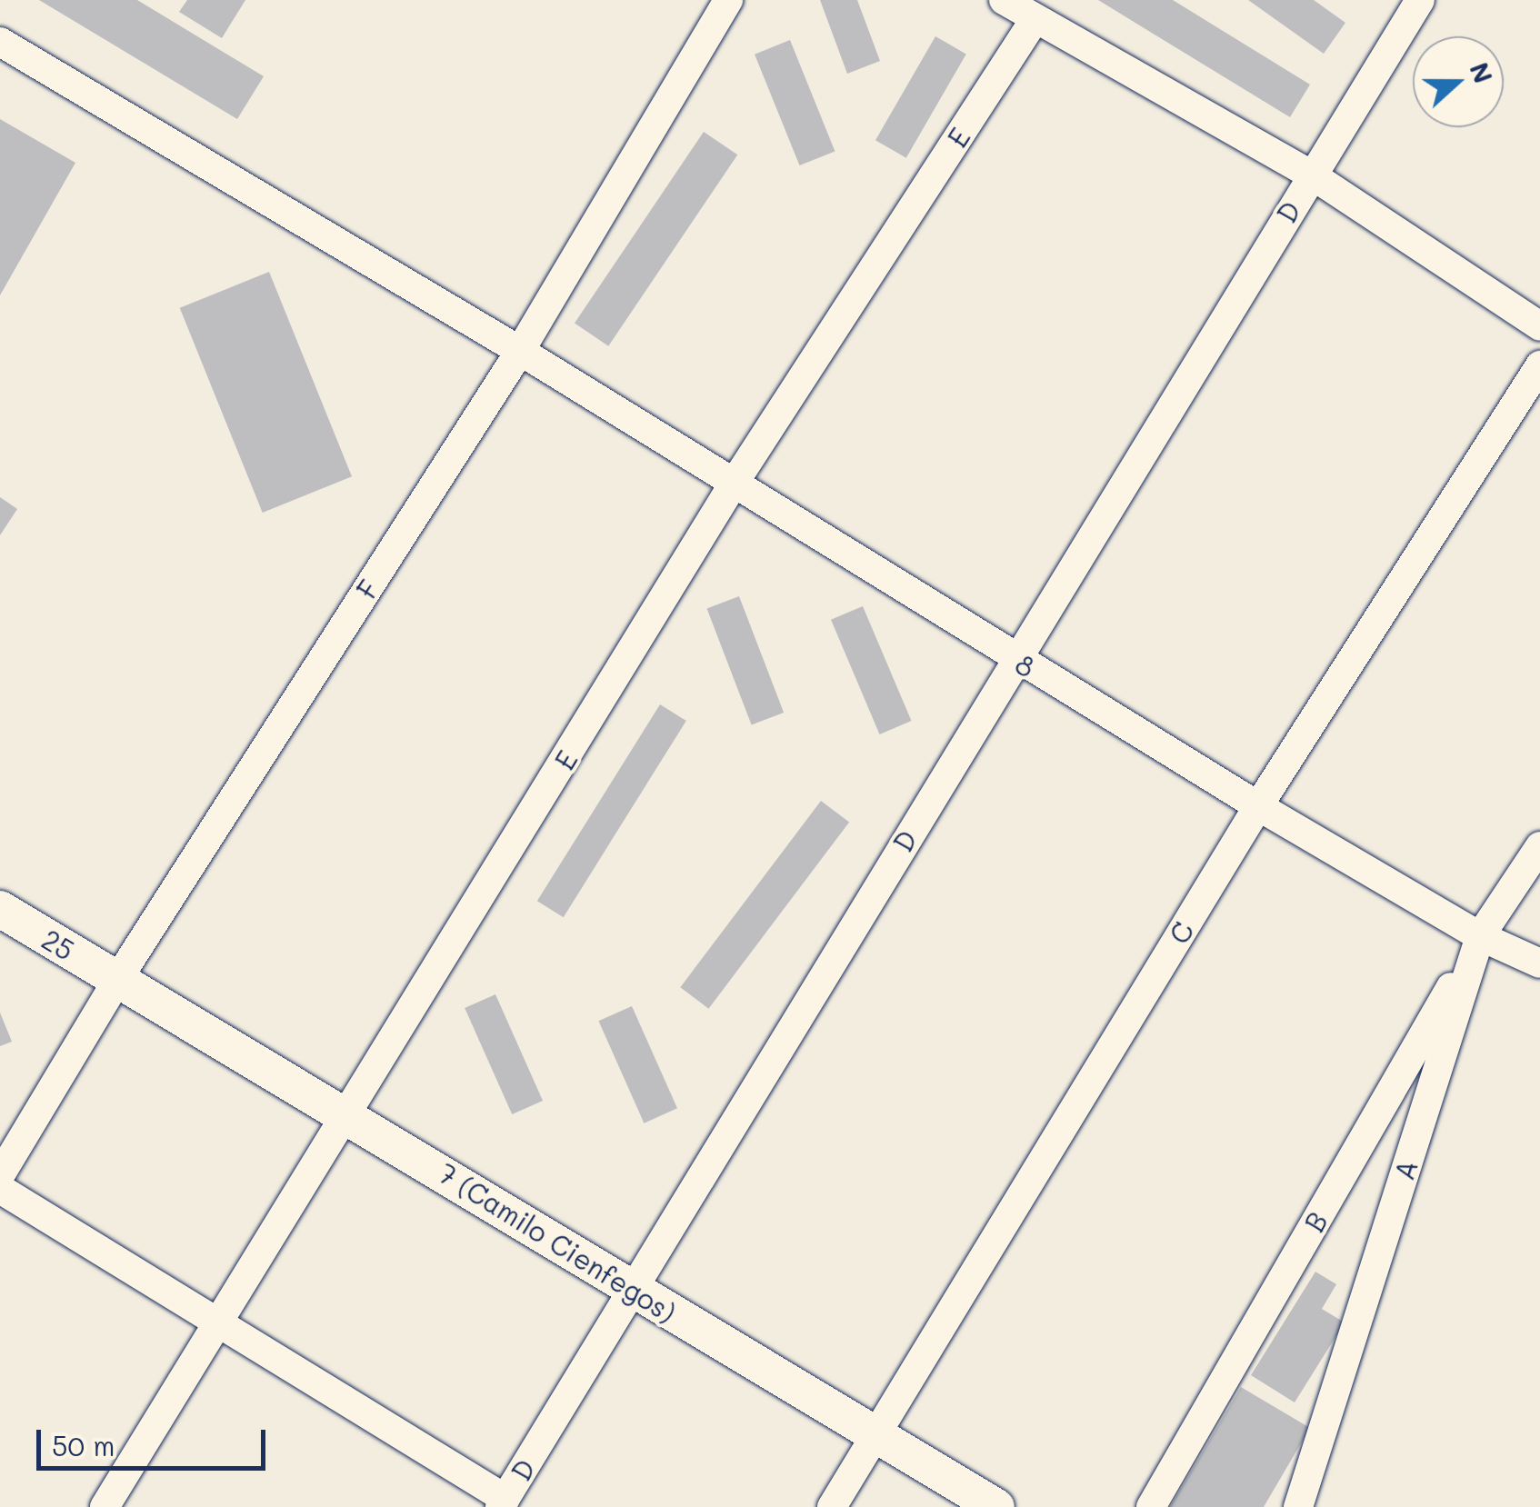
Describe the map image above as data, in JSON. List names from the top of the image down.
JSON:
{
  "streets": {
    "street": [
      "E",
      "D",
      "F",
      "8",
      "C",
      "25",
      "A",
      "B",
      "7 (Camilo Cienfegos)"
    ]
  },
  "crossings": [
    ["E", "8"],
    ["E", "7 (Camilo Cienfegos)"],
    ["D", "8"],
    ["D", "7 (Camilo Cienfegos)"],
    ["F", "8"],
    ["F", "25"],
    ["F", "7 (Camilo Cienfegos)"],
    ["8", "C"],
    ["8", "A"],
    ["8", "B"],
    ["C", "7 (Camilo Cienfegos)"],
    ["25", "7 (Camilo Cienfegos)"],
    ["A", "B"]
  ],
  "scale_bar": "50 m",
  "north": "right"
}
